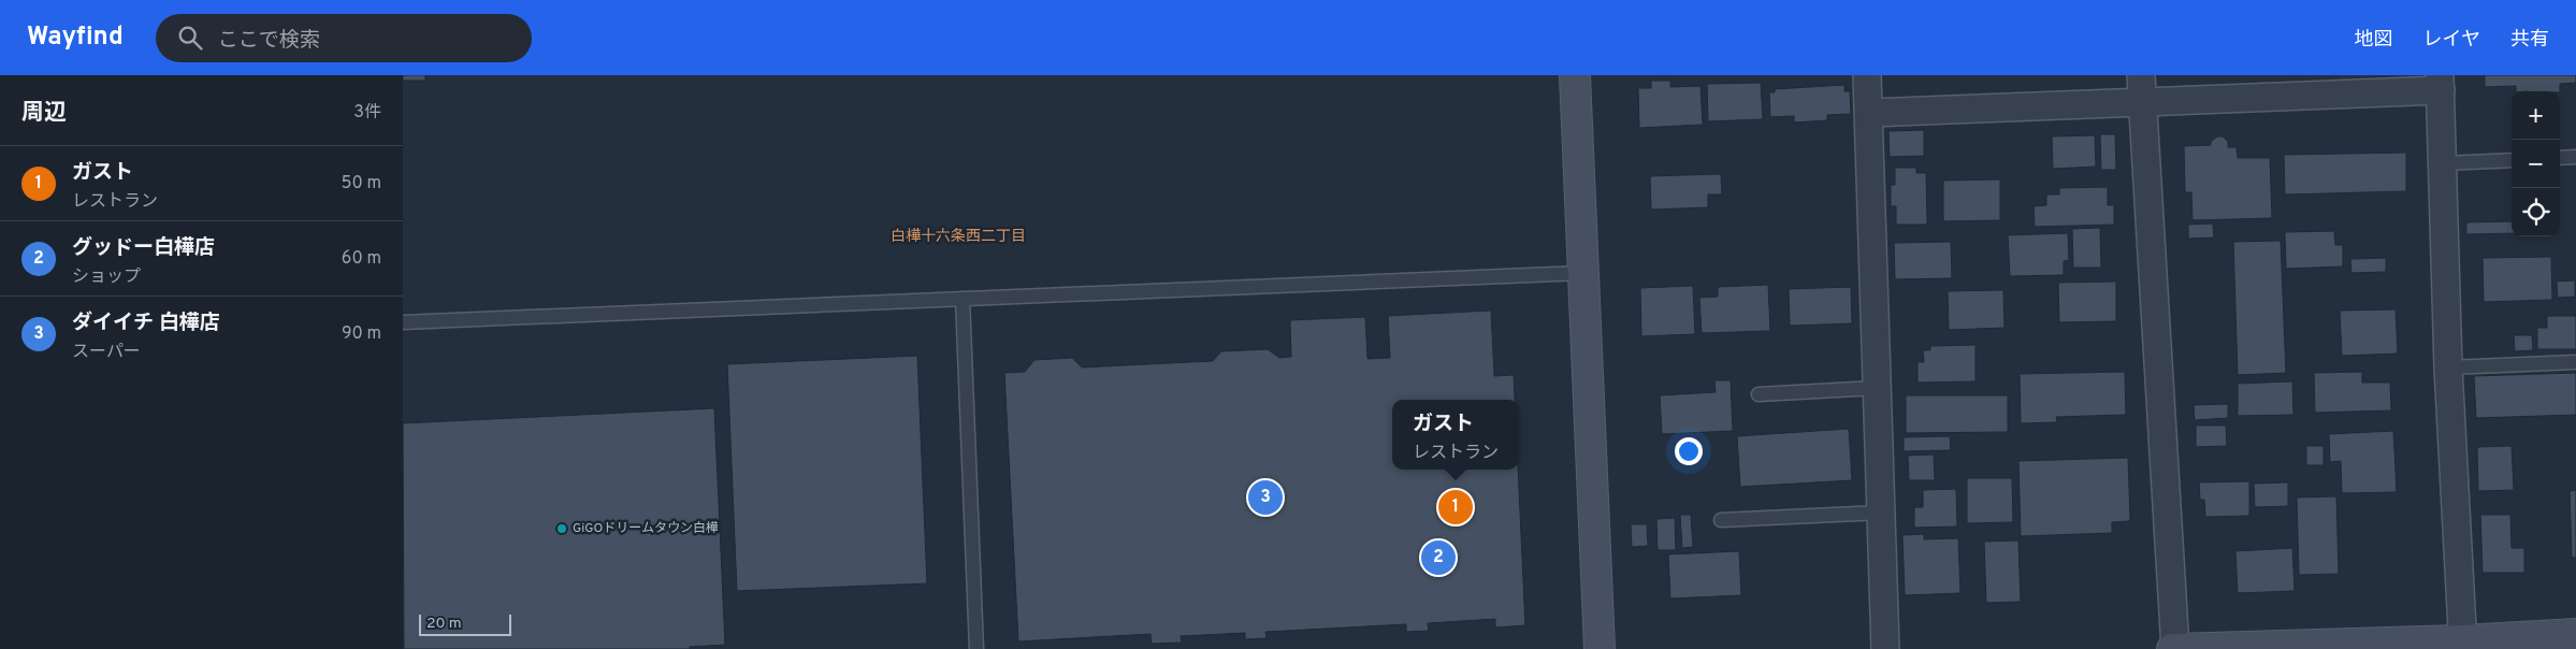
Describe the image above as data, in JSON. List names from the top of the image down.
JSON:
{
  "districts": ["白樺十六条西二丁目"],
  "places": ["GiGOドリームタウン白樺"],
  "scale_bar": "20 m",
  "page": {
    "header": "Wayfind",
    "search": "ここで検索",
    "nav": ["地図", "レイヤ", "共有"],
    "heading": ["周辺", "3件"],
    "map_buttons": ["+", "−"],
    "list": [
      {
        "mark": "1",
        "name": "ガスト",
        "note": "レストラン",
        "value": "50 m"
      },
      {
        "mark": "2",
        "name": "グッドー白樺店",
        "note": "ショップ",
        "value": "60 m"
      },
      {
        "mark": "3",
        "name": "ダイイチ 白樺店",
        "note": "スーパー",
        "value": "90 m"
      }
    ],
    "popup": ["ガスト", "レストラン"],
    "pins": ["3", "1", "2"],
    "scale": "20 m"
  }
}
